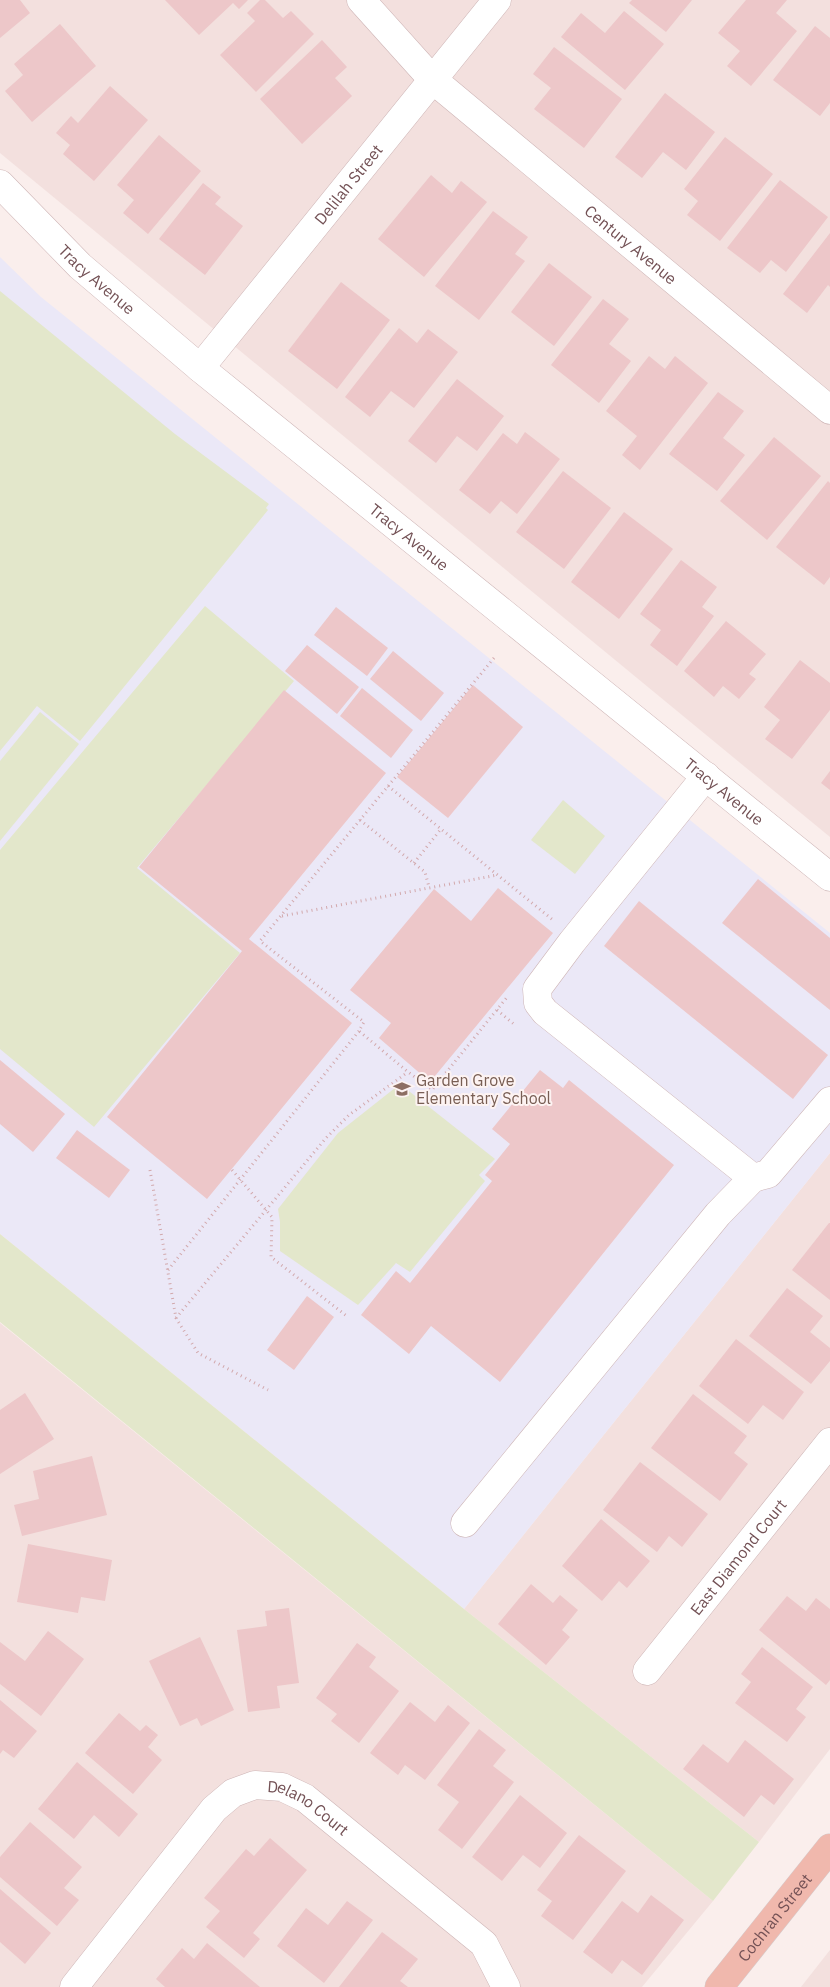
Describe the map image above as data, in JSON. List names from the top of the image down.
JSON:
{
  "streets": {
    "main road": ["Cochran Street"],
    "street": [
      "Delilah Street",
      "Century Avenue",
      "Tracy Avenue",
      "East Diamond Court",
      "Delano Court"
    ]
  },
  "crossings": [
    ["Delilah Street", "Century Avenue"],
    ["Delilah Street", "Tracy Avenue"]
  ],
  "places": {
    "school or university": ["Garden Grove Elementary School"]
  }
}
